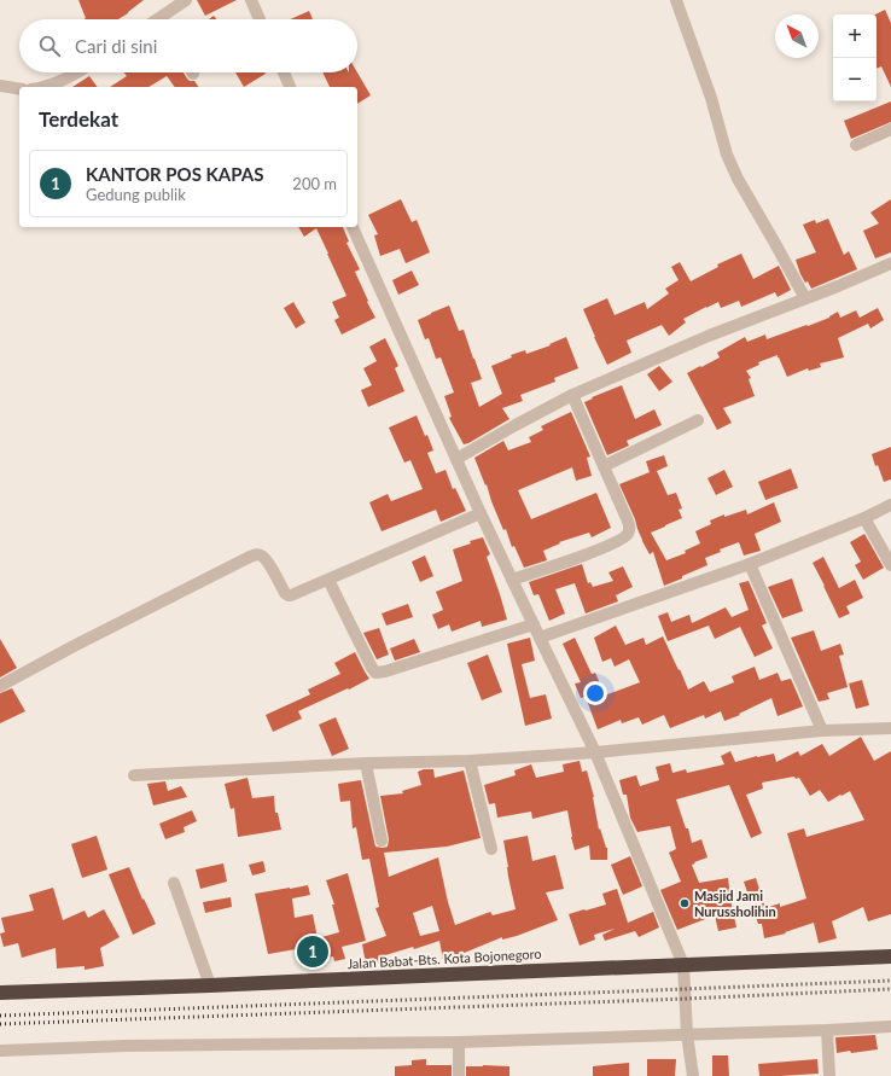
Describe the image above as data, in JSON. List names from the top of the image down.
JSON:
{
  "streets": {
    "highway": ["Jalan Babat-Bts. Kota Bojonegoro"]
  },
  "places": ["Masjid Jami Nurussholihin"],
  "north": "top left",
  "page": {
    "map_buttons": ["+", "−"],
    "search": "Cari di sini",
    "heading": "Terdekat",
    "list": [
      {
        "mark": "1",
        "name": "KANTOR POS KAPAS",
        "note": "Gedung publik",
        "value": "200 m"
      }
    ],
    "pins": "1"
  }
}
